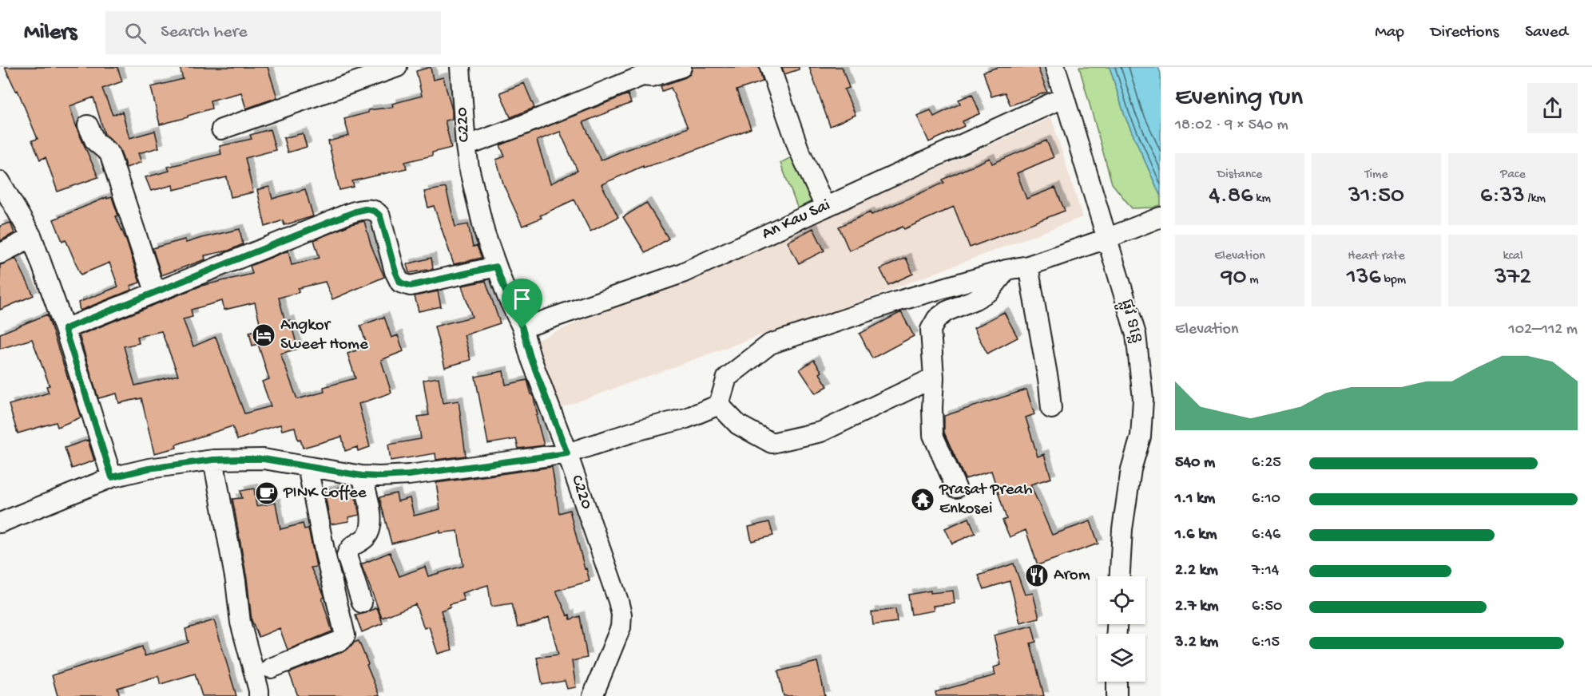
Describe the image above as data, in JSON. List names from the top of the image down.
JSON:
{
  "streets": {
    "street": ["C220", "An Kau Sai", "ផ្លូវ ទន្លេ"]
  },
  "crossings": [
    ["C220", "An Kau Sai"],
    ["An Kau Sai", "ផ្លូវ ទន្លេ"]
  ],
  "places": {
    "hotel": ["Angkor Sweet Home"],
    "cafe": ["PINK Coffee"],
    "temple": ["Prasat Preah Enkosei"],
    "restaurant": ["Arom"]
  },
  "page": {
    "header": "Milers",
    "search": "Search here",
    "nav": ["Map", "Directions", "Saved"],
    "heading": ["Evening run", "18:02 · 9 × 540 m"],
    "stats": [
      ["Distance", "4.86 km"],
      ["Time", "31:50"],
      ["Pace", "6:33 /km"],
      ["Elevation", "90 m"],
      ["Heart rate", "136 bpm"],
      ["kcal", "372"]
    ],
    "chart": ["Elevation", "102–112 m"],
    "list": [
      {
        "name": "540 m",
        "note": "6:25"
      },
      {
        "name": "1.1 km",
        "note": "6:10"
      },
      {
        "name": "1.6 km",
        "note": "6:46"
      },
      {
        "name": "2.2 km",
        "note": "7:14"
      },
      {
        "name": "2.7 km",
        "note": "6:50"
      },
      {
        "name": "3.2 km",
        "note": "6:15"
      }
    ]
  }
}
